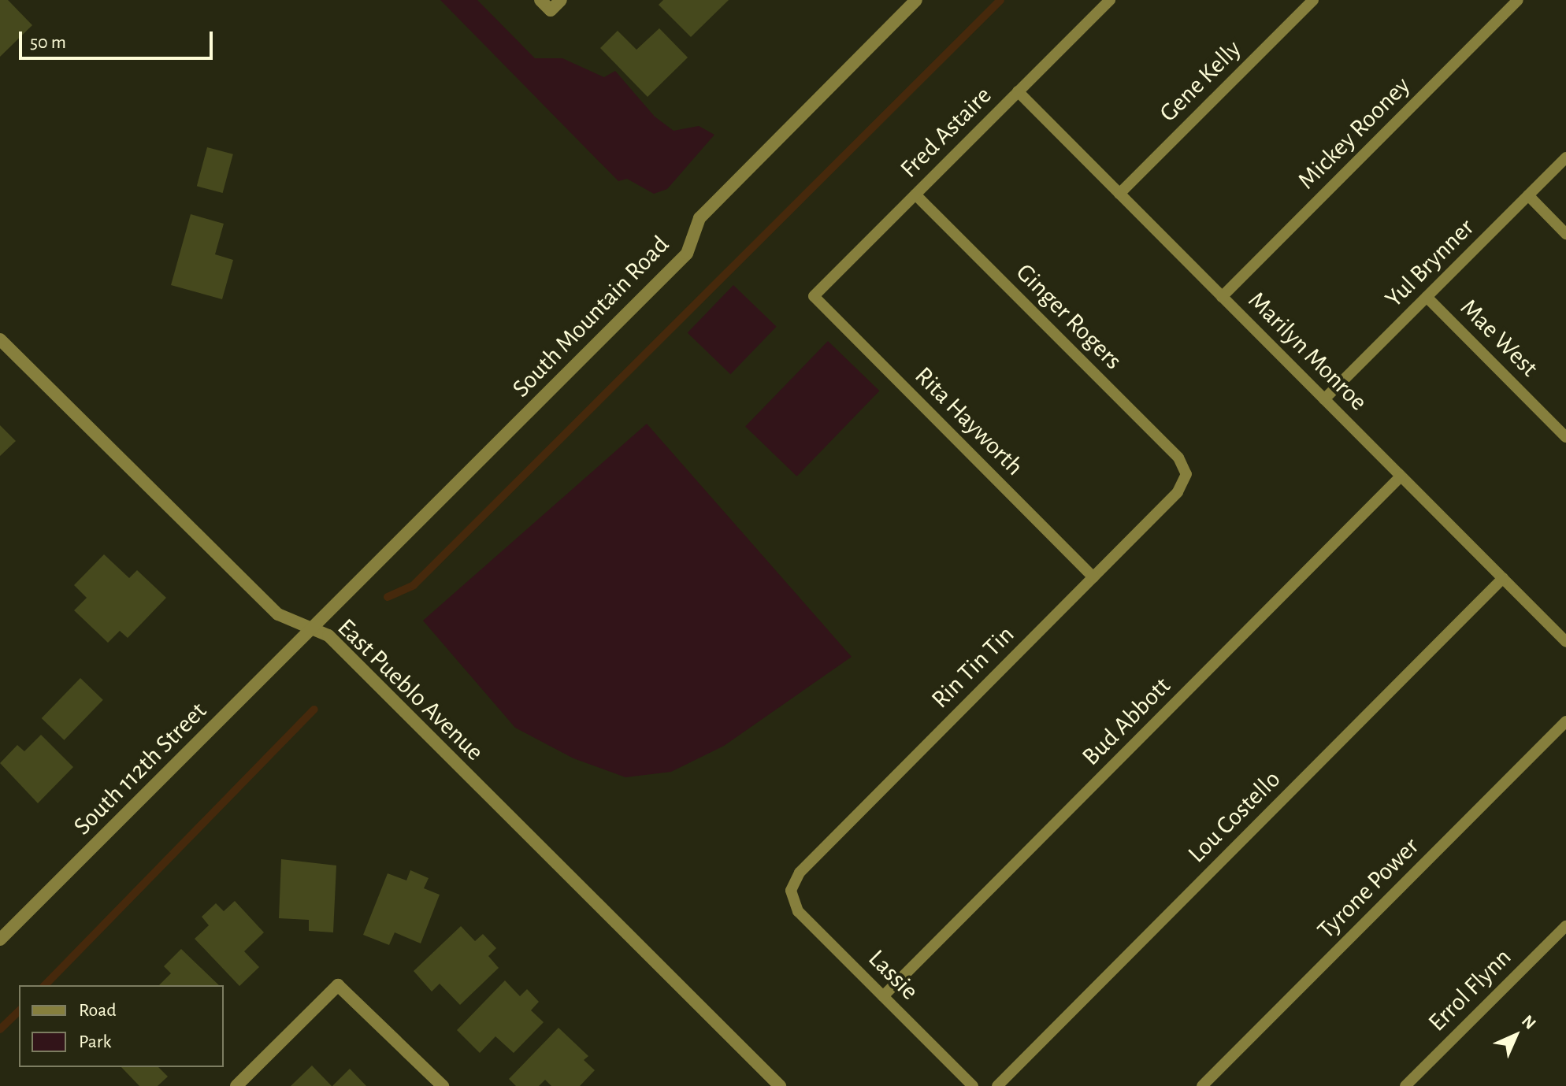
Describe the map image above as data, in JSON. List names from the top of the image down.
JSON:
{
  "streets": {
    "street": ["South Mountain Road", "East Pueblo Avenue", "South 112th Street"],
    "lane": [
      "Gene Kelly",
      "Fred Astaire",
      "Mickey Rooney",
      "Yul Brynner",
      "Ginger Rogers",
      "Mae West",
      "Marilyn Monroe",
      "Rita Hayworth",
      "Rin Tin Tin",
      "Bud Abbott",
      "Lou Costello",
      "Tyrone Power",
      "Lassie",
      "Errol Flynn"
    ]
  },
  "crossings": [
    ["Gene Kelly", "Marilyn Monroe"],
    ["Fred Astaire", "Ginger Rogers"],
    ["Fred Astaire", "Marilyn Monroe"],
    ["Fred Astaire", "Rita Hayworth"],
    ["Mickey Rooney", "Marilyn Monroe"],
    ["Yul Brynner", "Mae West"],
    ["Yul Brynner", "Marilyn Monroe"],
    ["South Mountain Road", "East Pueblo Avenue"],
    ["South Mountain Road", "South 112th Street"],
    ["Ginger Rogers", "Rin Tin Tin"],
    ["Marilyn Monroe", "Bud Abbott"],
    ["Marilyn Monroe", "Lou Costello"],
    ["Rita Hayworth", "Rin Tin Tin"],
    ["Rin Tin Tin", "Lassie"],
    ["East Pueblo Avenue", "South 112th Street"],
    ["Bud Abbott", "Lassie"]
  ],
  "legend": ["Road", "Park"],
  "scale_bar": "50 m",
  "north": "top right"
}
